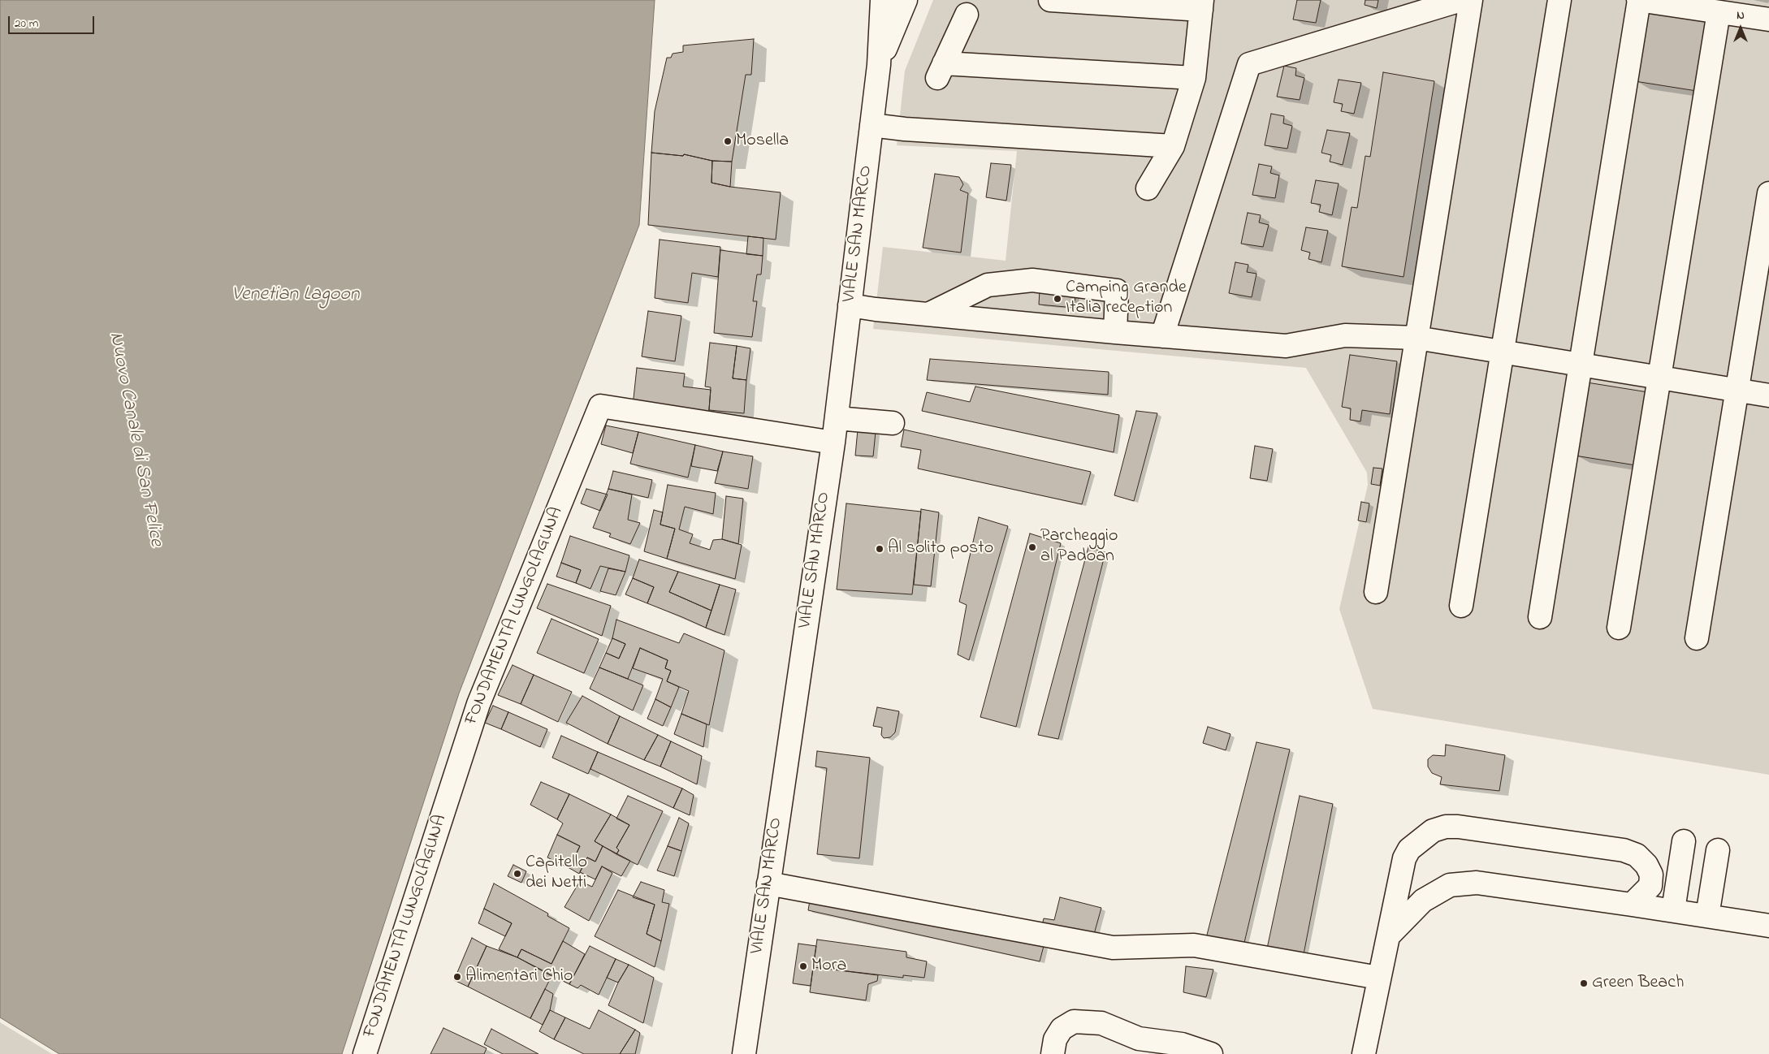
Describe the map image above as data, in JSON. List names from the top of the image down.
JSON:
{
  "streets": {
    "street": ["VIALE SAN MARCO", "FONDAMENTA LUNGOLAGUNA"]
  },
  "crossings": [
    ["VIALE SAN MARCO", "FONDAMENTA LUNGOLAGUNA"]
  ],
  "water": ["Venetian Lagoon", "Nuovo Canale di San Felice"],
  "places": [
    "Mosella",
    "Camping Grande Italia reception",
    "Parcheggio al Padoan",
    "Al solito posto",
    "Capitello dei Netti",
    "Mora",
    "Alimentari Chio",
    "Green Beach"
  ],
  "scale_bar": "20 m",
  "north": "top"
}
